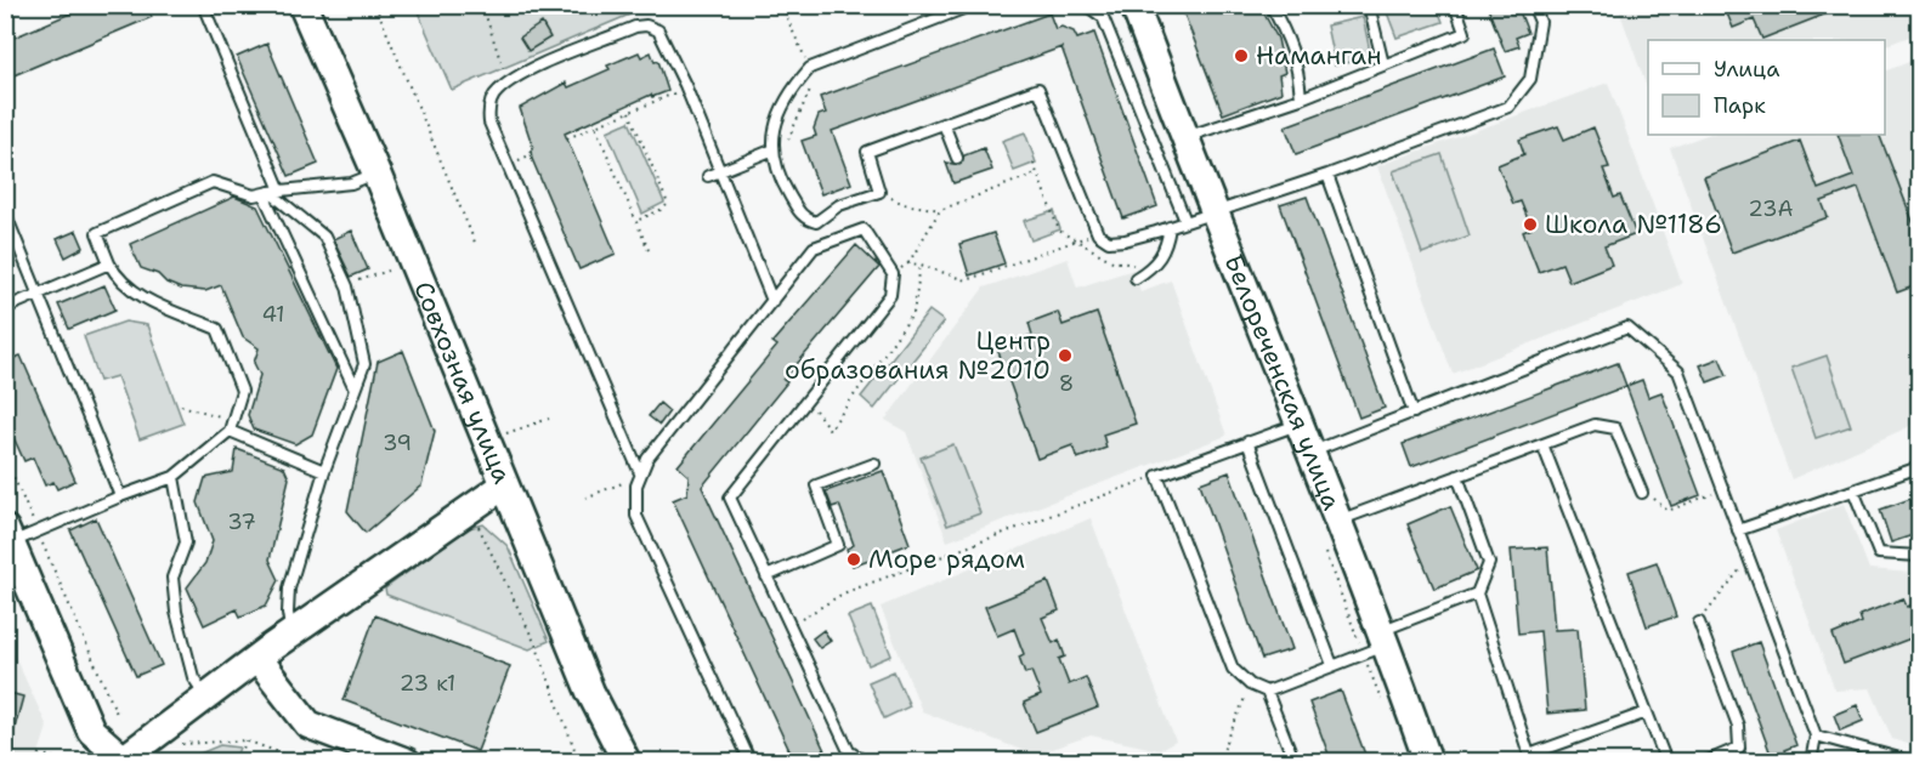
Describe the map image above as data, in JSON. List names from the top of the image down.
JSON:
{
  "streets": {
    "street": ["Совхозная улица", "Белореченская улица"]
  },
  "places": [
    "Наманган",
    "Школа №1186",
    "Центр образования №2010",
    "Море рядом"
  ],
  "house_numbers": [
    "23А",
    "41",
    "8",
    "39",
    "37",
    "23 к1"
  ],
  "legend": ["Улица", "Парк"]
}
